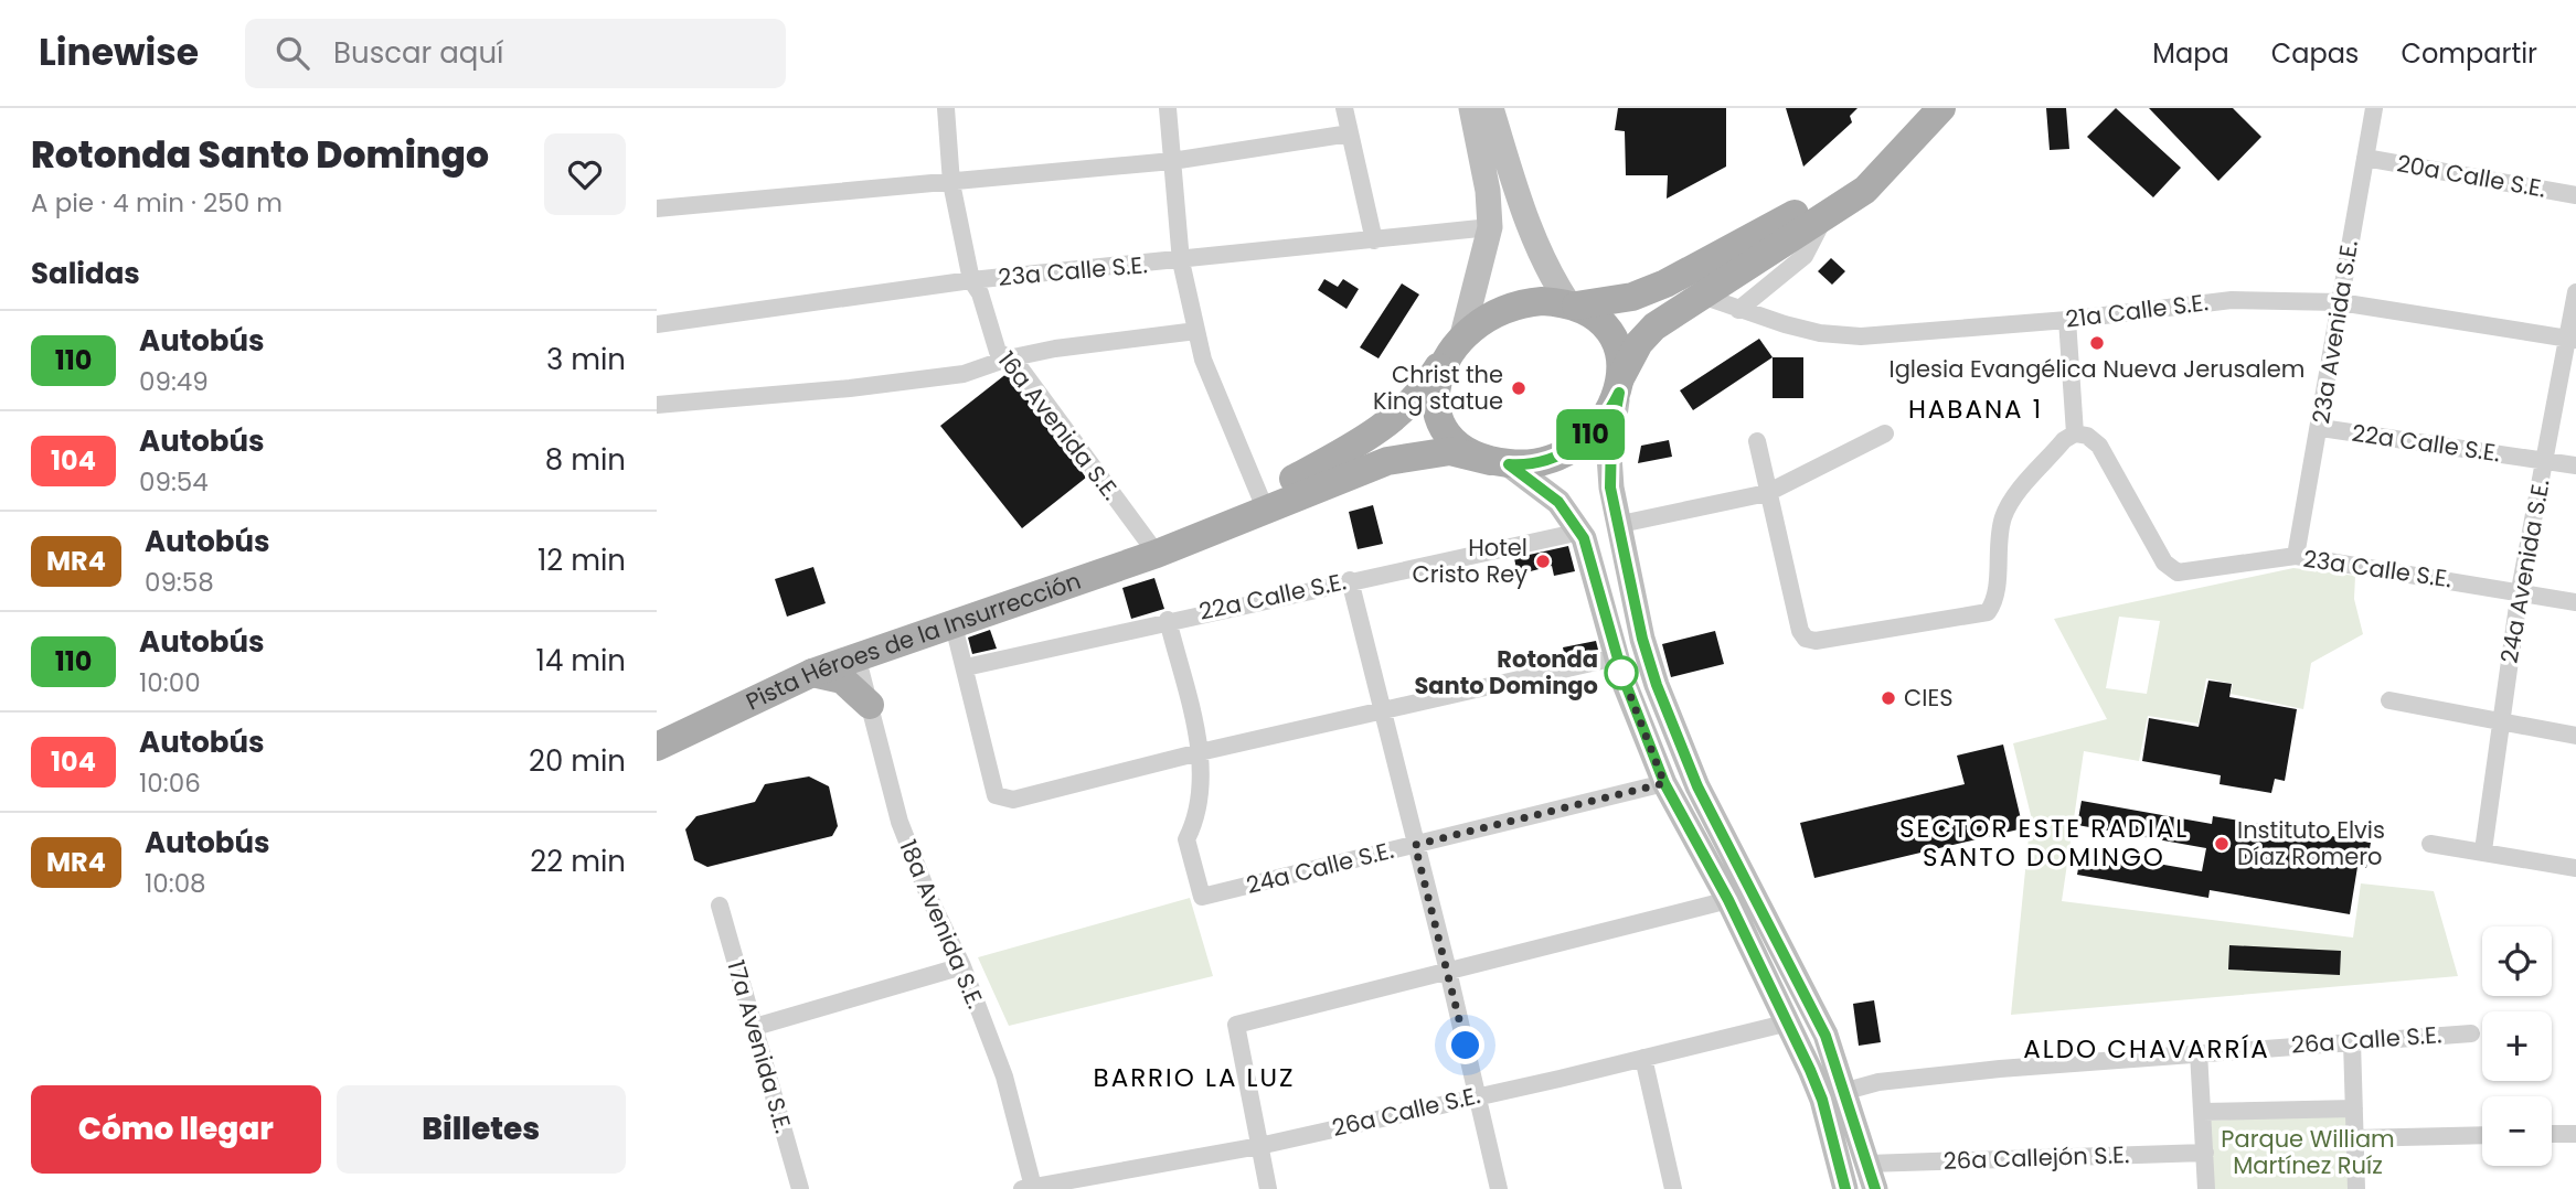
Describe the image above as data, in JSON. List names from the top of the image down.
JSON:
{
  "streets": {
    "main road": ["Pista Héroes de la Insurrección"],
    "street": [
      "20a Calle S.E.",
      "23a Calle S.E.",
      "21a Calle S.E.",
      "23a Avenida S.E.",
      "16a Avenida S.E.",
      "22a Calle S.E.",
      "24a Avenida S.E.",
      "24a Calle S.E.",
      "18a Avenida S.E.",
      "26a Calle S.E.",
      "17a Avenida S.E.",
      "26a Callejón S.E."
    ]
  },
  "crossings": [
    ["20a Calle S.E.", "23a Avenida S.E."],
    ["23a Calle S.E.", "23a Avenida S.E."],
    ["23a Calle S.E.", "16a Avenida S.E."],
    ["23a Calle S.E.", "24a Avenida S.E."],
    ["21a Calle S.E.", "23a Avenida S.E."],
    ["21a Calle S.E.", "24a Avenida S.E."],
    ["23a Avenida S.E.", "22a Calle S.E."],
    ["16a Avenida S.E.", "Pista Héroes de la Insurrección"],
    ["22a Calle S.E.", "24a Avenida S.E."],
    ["Pista Héroes de la Insurrección", "18a Avenida S.E."],
    ["18a Avenida S.E.", "26a Calle S.E."]
  ],
  "districts": [
    "HABANA 1",
    "SECTOR ESTE RADIAL SANTO DOMINGO",
    "ALDO CHAVARRÍA",
    "BARRIO LA LUZ"
  ],
  "parks": ["Parque William Martínez Ruíz"],
  "places": [
    "Iglesia Evangélica Nueva Jerusalem",
    "Christ the King statue",
    "Hotel Cristo Rey",
    "Rotonda Santo Domingo",
    "CIES",
    "Instituto Elvis Díaz Romero"
  ],
  "lines": ["bus line 110"],
  "page": {
    "header": "Linewise",
    "search": "Buscar aquí",
    "nav": ["Mapa", "Capas", "Compartir"],
    "heading": [
      ["Rotonda Santo Domingo", "A pie · 4 min · 250 m"],
      "Salidas"
    ],
    "on_map": "110",
    "list": [
      {
        "mark": "110",
        "name": "Autobús",
        "note": "09:49",
        "value": "3 min"
      },
      {
        "mark": "104",
        "name": "Autobús",
        "note": "09:54",
        "value": "8 min"
      },
      {
        "mark": "MR4",
        "name": "Autobús",
        "note": "09:58",
        "value": "12 min"
      },
      {
        "mark": "110",
        "name": "Autobús",
        "note": "10:00",
        "value": "14 min"
      },
      {
        "mark": "104",
        "name": "Autobús",
        "note": "10:06",
        "value": "20 min"
      },
      {
        "mark": "MR4",
        "name": "Autobús",
        "note": "10:08",
        "value": "22 min"
      }
    ],
    "map_buttons": ["+", "−"],
    "buttons": ["Cómo llegar", "Billetes"]
  }
}
